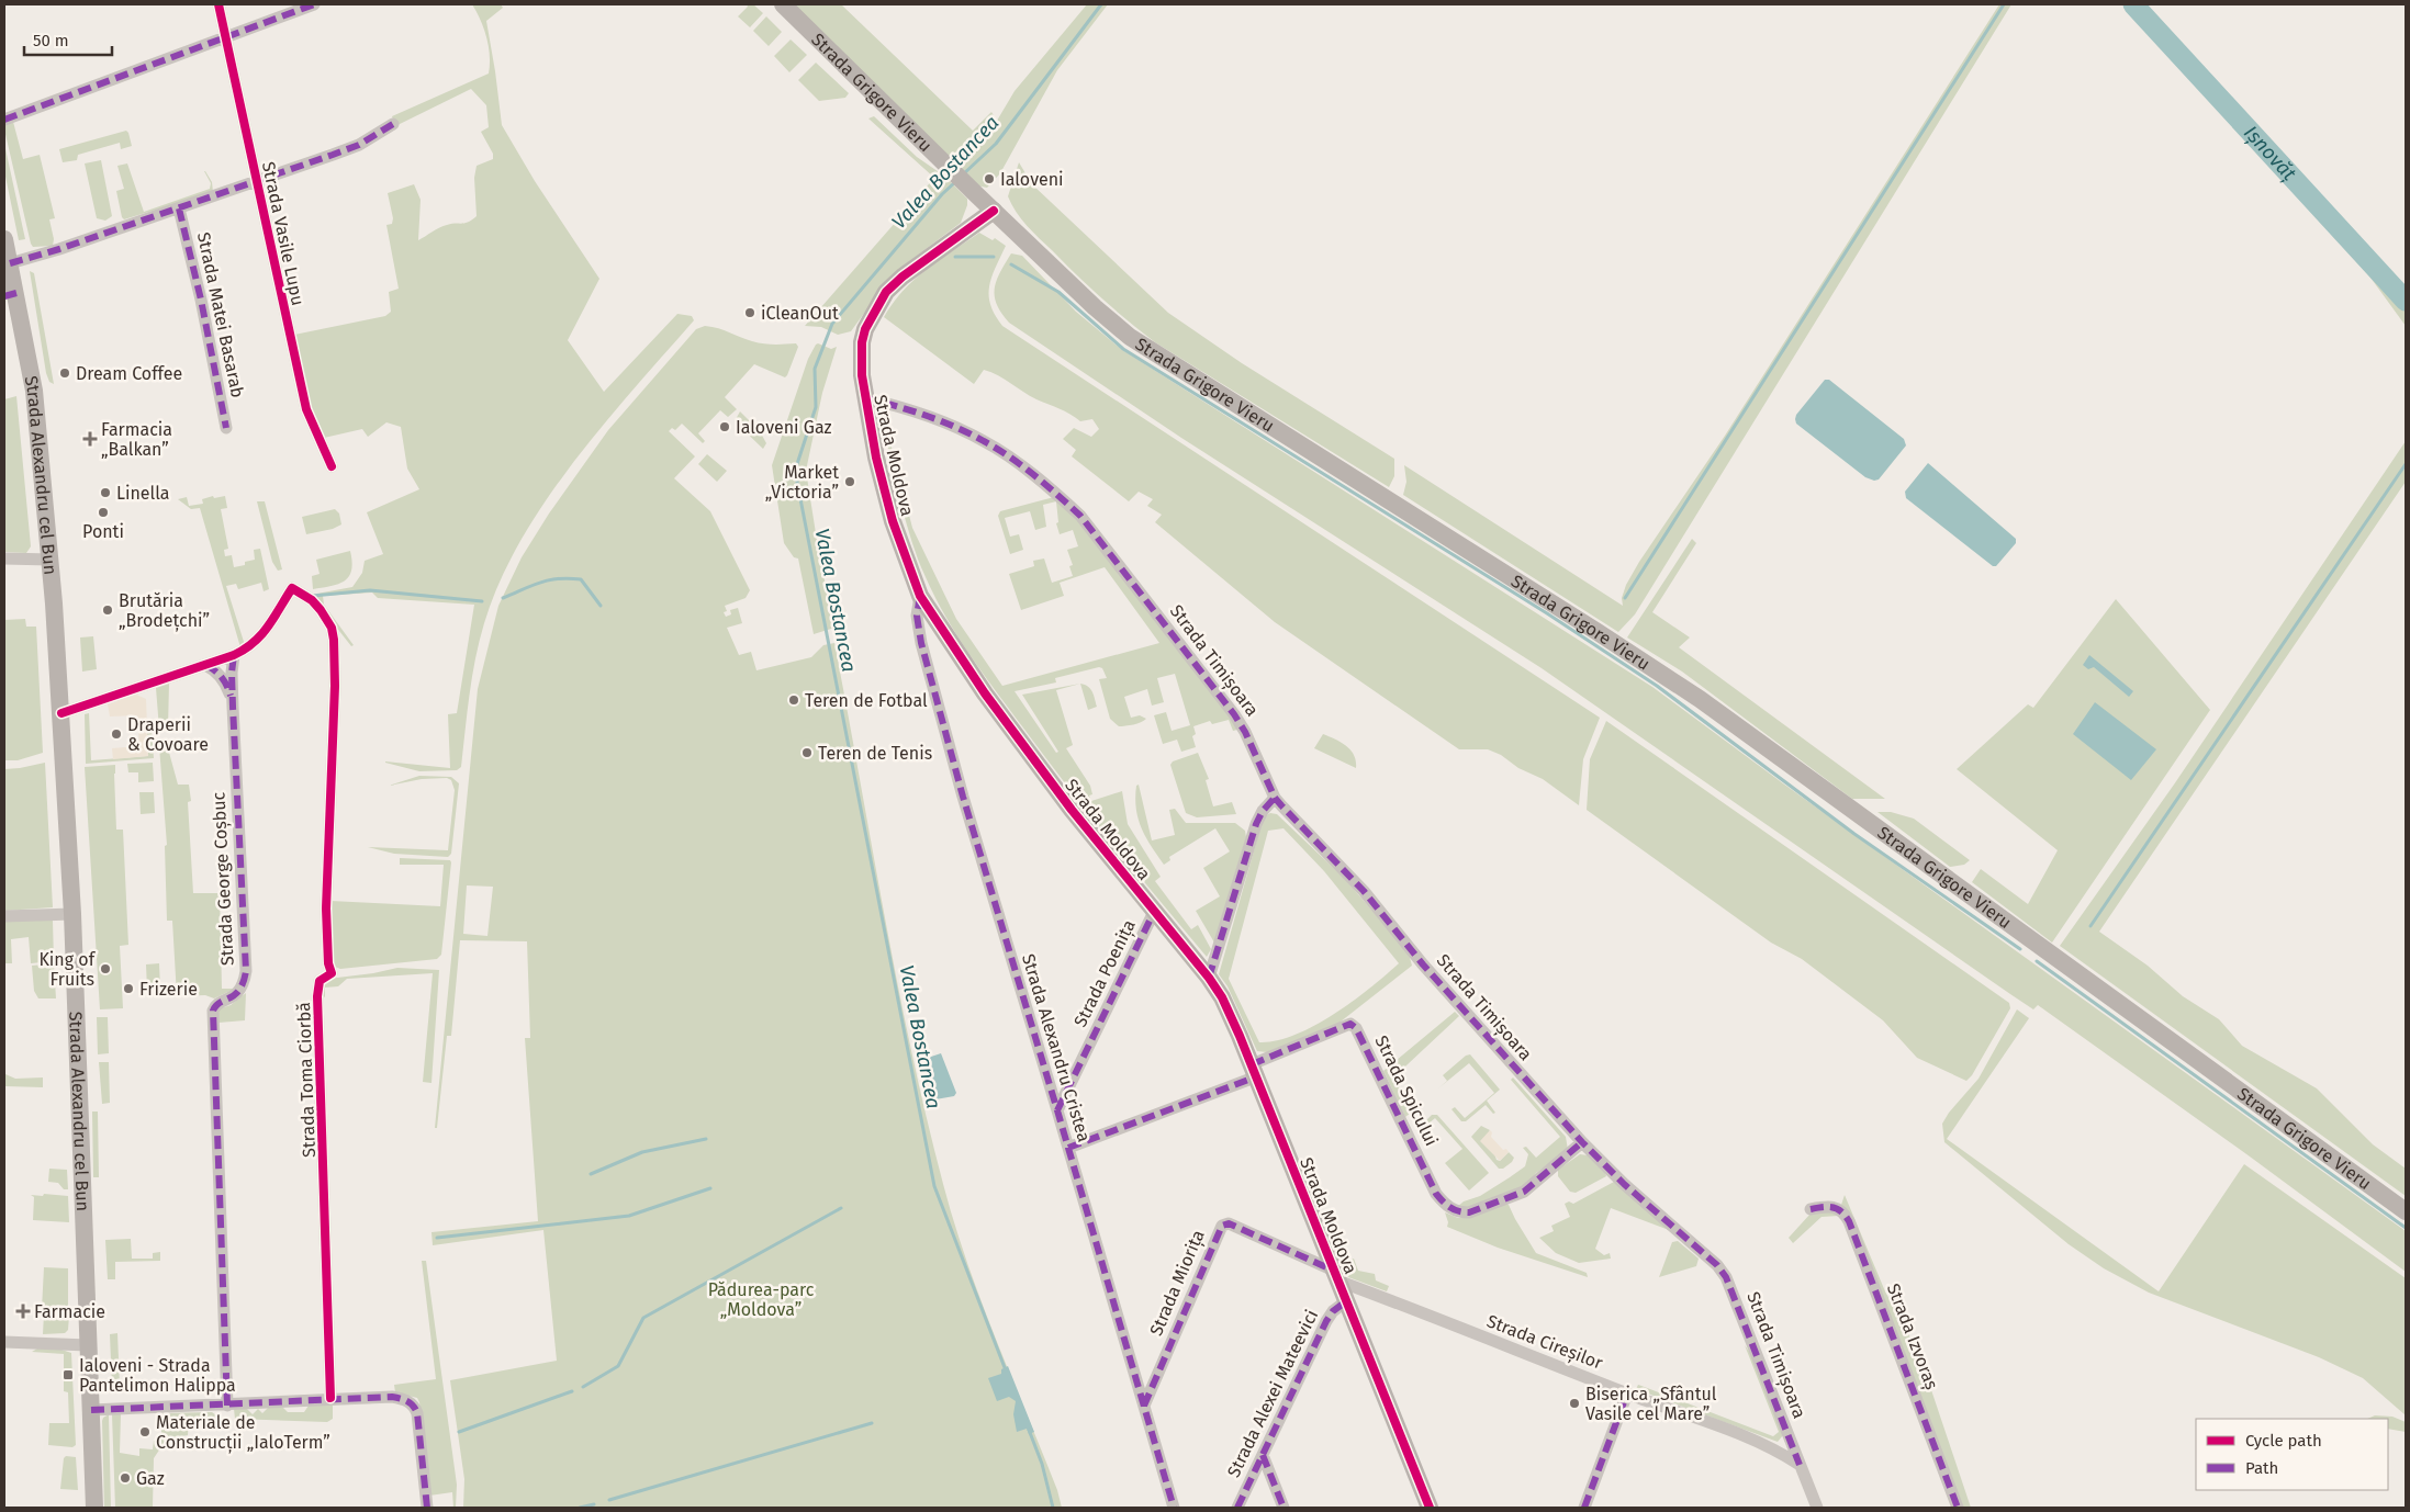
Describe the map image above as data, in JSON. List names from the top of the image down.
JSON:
{
  "streets": {
    "main road": ["Strada Grigore Vieru", "Strada Moldova", "Strada Alexandru cel Bun"],
    "street": [
      "Strada Vasile Lupu",
      "Strada Matei Basarab",
      "Strada Timișoara",
      "Strada George Coșbuc",
      "Strada Poenița",
      "Strada Alexandru Cristea",
      "Strada Toma Ciorbă",
      "Strada Spicului",
      "Strada Miorița",
      "Strada Izvoraș",
      "Strada Cireșilor",
      "Strada Alexei Mateevici"
    ]
  },
  "crossings": [
    ["Strada Grigore Vieru", "Strada Moldova"],
    ["Strada Moldova", "Strada Timișoara"],
    ["Strada Moldova", "Strada Poenița"],
    ["Strada Moldova", "Strada Alexandru Cristea"],
    ["Strada Moldova", "Strada Spicului"],
    ["Strada Moldova", "Strada Miorița"],
    ["Strada Moldova", "Strada Cireșilor"],
    ["Strada Moldova", "Strada Alexei Mateevici"],
    ["Strada Timișoara", "Strada Spicului"],
    ["Strada Timișoara", "Strada Cireșilor"],
    ["Strada George Coșbuc", "Strada Toma Ciorbă"],
    ["Strada Poenița", "Strada Alexandru Cristea"],
    ["Strada Alexandru Cristea", "Strada Miorița"],
    ["Strada Miorița", "Strada Cireșilor"]
  ],
  "water": ["Ișnovăț", "Valea Bostancea"],
  "parks": ["Pădurea-parc „Moldova”"],
  "places": {
    "other": [
      "Ialoveni",
      "iCleanOut",
      "Dream Coffee",
      "Ialoveni Gaz",
      "Market „Victoria”",
      "Linella",
      "Ponti",
      "Brutăria „Brodețchi”",
      "Teren de Fotbal",
      "Draperii & Covoare",
      "Teren de Tenis",
      "King of Fruits",
      "Frizerie",
      "Biserica „Sfântul Vasile cel Mare”",
      "Materiale de Construcții „IaloTerm”",
      "Gaz"
    ],
    "health": ["Farmacia „Balkan”", "Farmacie"],
    "transit": ["Ialoveni - Strada Pantelimon Halippa"]
  },
  "legend": ["Cycle path", "Path"],
  "scale_bar": "50 m"
}
